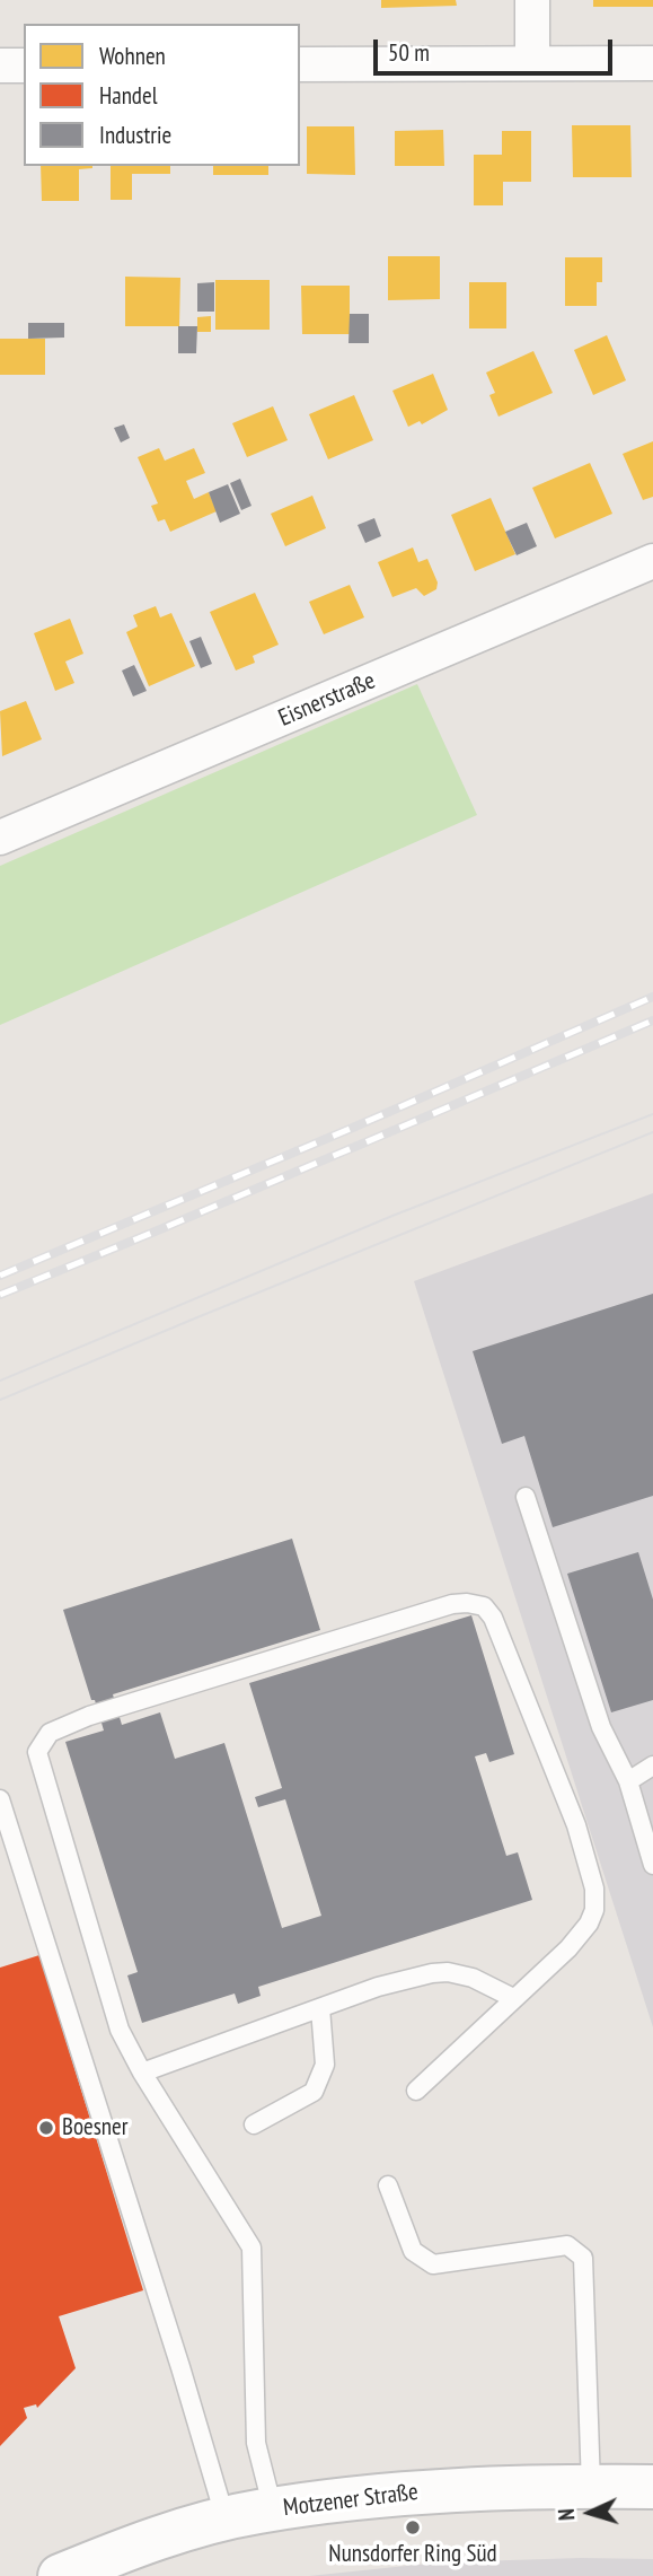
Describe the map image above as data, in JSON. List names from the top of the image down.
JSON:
{
  "streets": {
    "street": ["Eisnerstraße", "Motzener Straße"]
  },
  "places": ["Boesner", "Nunsdorfer Ring Süd"],
  "legend": ["Wohnen", "Handel", "Industrie"],
  "scale_bar": "50 m",
  "north": "left"
}
